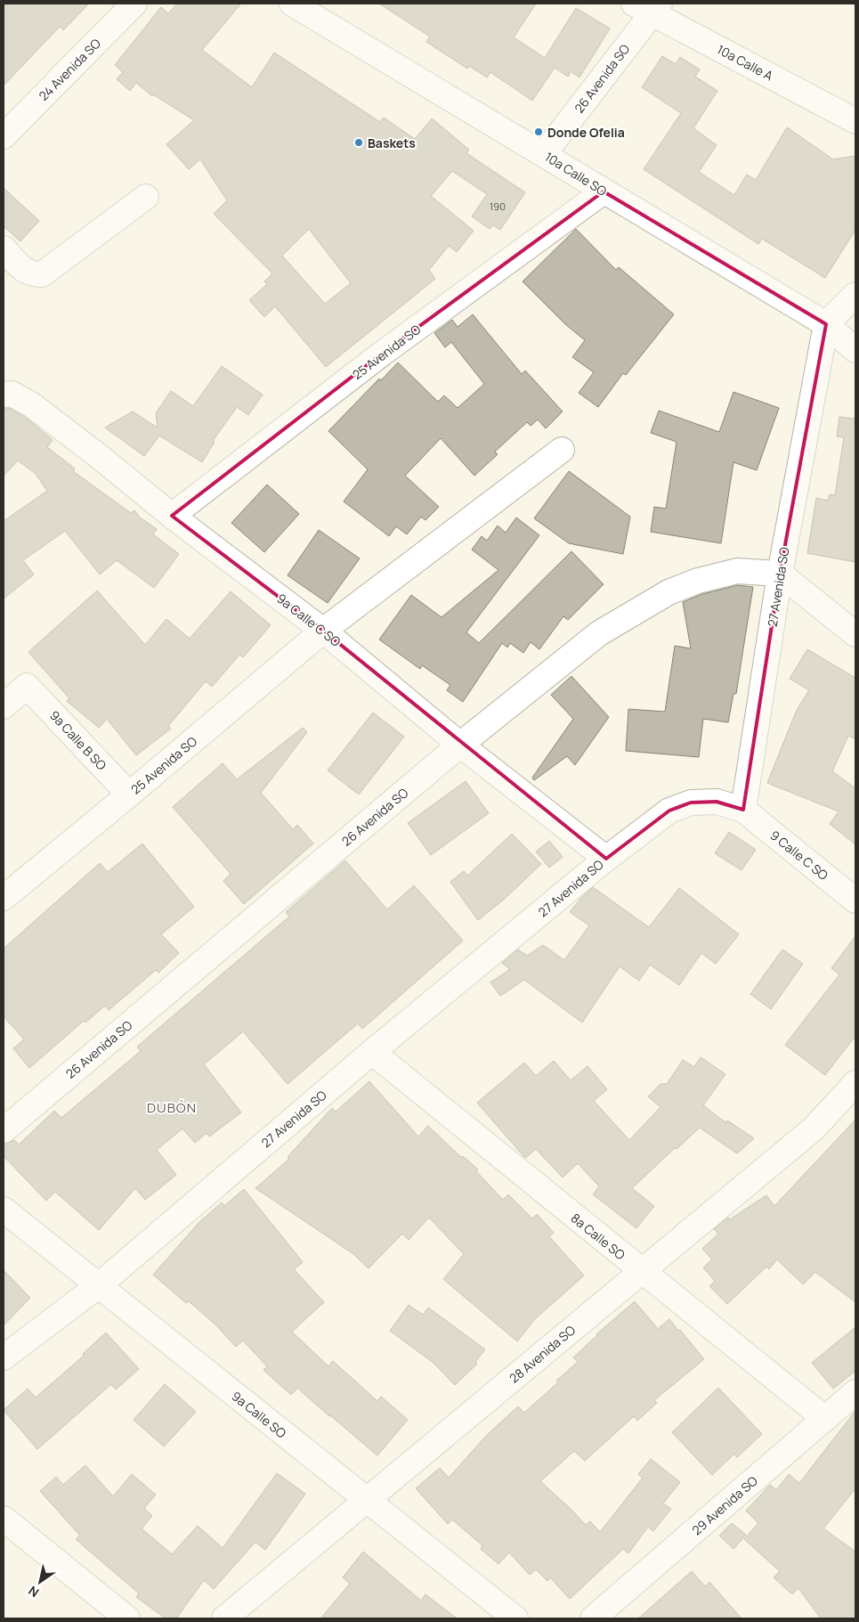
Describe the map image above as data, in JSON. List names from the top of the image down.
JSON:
{
  "streets": {
    "street": [
      "10a Calle A",
      "24 Avenida SO",
      "26 Avenida SO",
      "10a Calle SO",
      "25 Avenida SO",
      "27 Avenida SO",
      "9a Calle C SO",
      "9a Calle B SO",
      "9 Calle C SO",
      "8a Calle SO",
      "28 Avenida SO",
      "9a Calle SO",
      "29 Avenida SO"
    ]
  },
  "crossings": [
    ["10a Calle A", "26 Avenida SO"],
    ["26 Avenida SO", "10a Calle SO"],
    ["26 Avenida SO", "27 Avenida SO"],
    ["26 Avenida SO", "9a Calle C SO"],
    ["10a Calle SO", "25 Avenida SO"],
    ["10a Calle SO", "27 Avenida SO"],
    ["25 Avenida SO", "9a Calle C SO"],
    ["25 Avenida SO", "9a Calle B SO"],
    ["27 Avenida SO", "9a Calle C SO"],
    ["27 Avenida SO", "9 Calle C SO"],
    ["27 Avenida SO", "8a Calle SO"],
    ["27 Avenida SO", "9a Calle SO"],
    ["8a Calle SO", "28 Avenida SO"],
    ["8a Calle SO", "29 Avenida SO"],
    ["28 Avenida SO", "9a Calle SO"]
  ],
  "districts": ["DUBÓN"],
  "places": ["Donde Ofelia", "Baskets"],
  "house_numbers": ["190"],
  "north": "bottom left"
}
